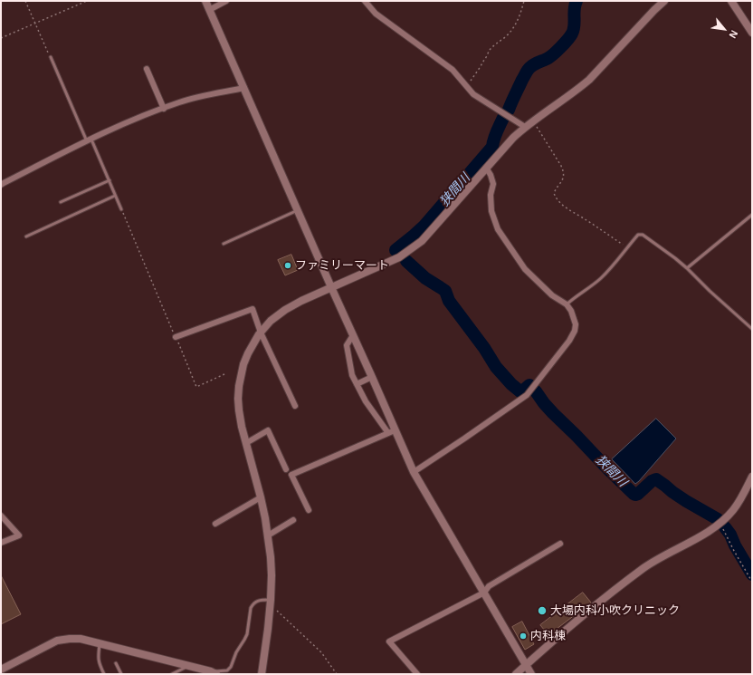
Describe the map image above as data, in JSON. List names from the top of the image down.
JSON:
{
  "water": ["狭間川"],
  "places": ["ファミリーマート", "大場内科小吹クリニック", "内科棟"],
  "north": "bottom right"
}
